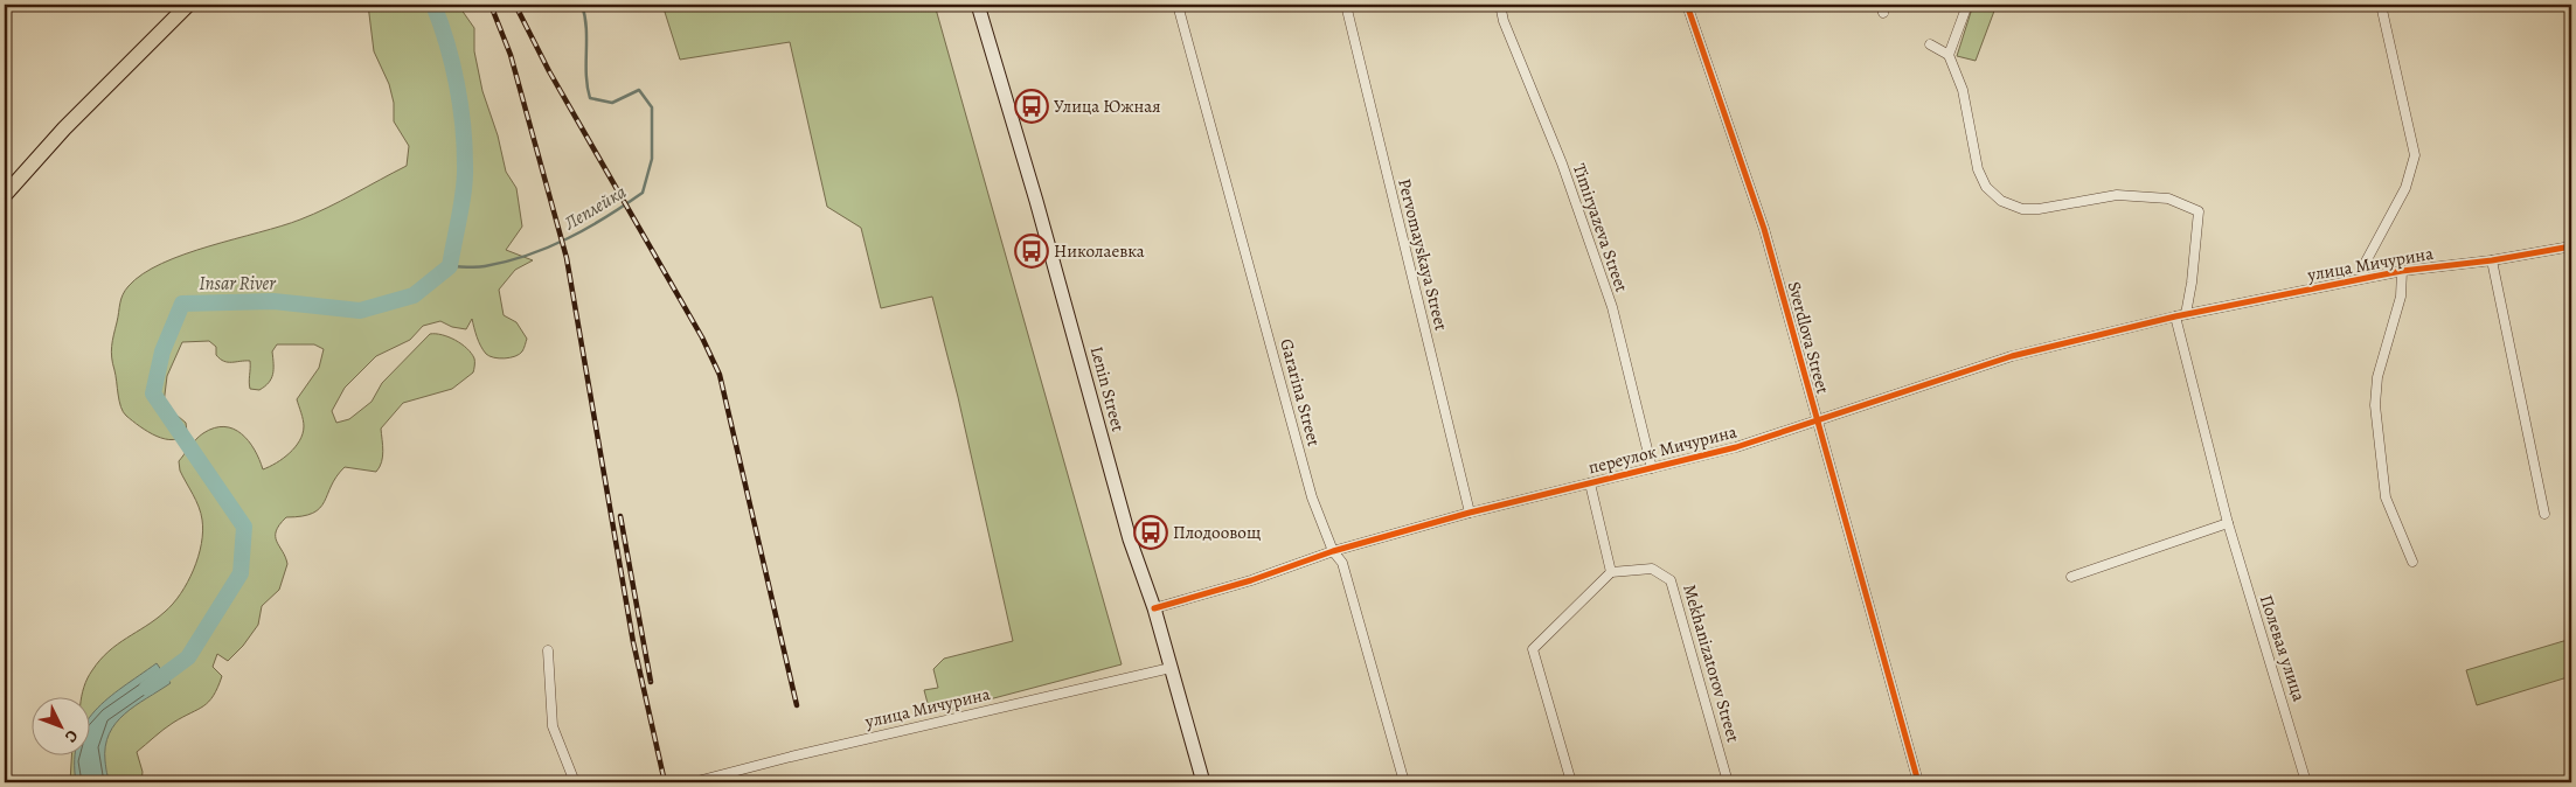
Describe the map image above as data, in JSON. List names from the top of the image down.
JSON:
{
  "streets": {
    "main road": ["Lenin Street"],
    "street": [
      "Timiryazeva Street",
      "Pervomayskaya Street",
      "улица Мичурина",
      "Sverdlova Street",
      "Gararina Street",
      "переулок Мичурина",
      "Полевая улица",
      "Mekhanizatorov Street"
    ]
  },
  "crossings": [
    ["Timiryazeva Street", "переулок Мичурина"],
    ["Pervomayskaya Street", "переулок Мичурина"],
    ["улица Мичурина", "Lenin Street"],
    ["улица Мичурина", "переулок Мичурина"],
    ["улица Мичурина", "Полевая улица"],
    ["Sverdlova Street", "переулок Мичурина"],
    ["Lenin Street", "переулок Мичурина"],
    ["Gararina Street", "переулок Мичурина"],
    ["переулок Мичурина", "Полевая улица"]
  ],
  "water": ["Леплейка", "Insar River"],
  "places": {
    "bus stop": ["Улица Южная", "Николаевка", "Плодоовощ"]
  },
  "north": "bottom right"
}
